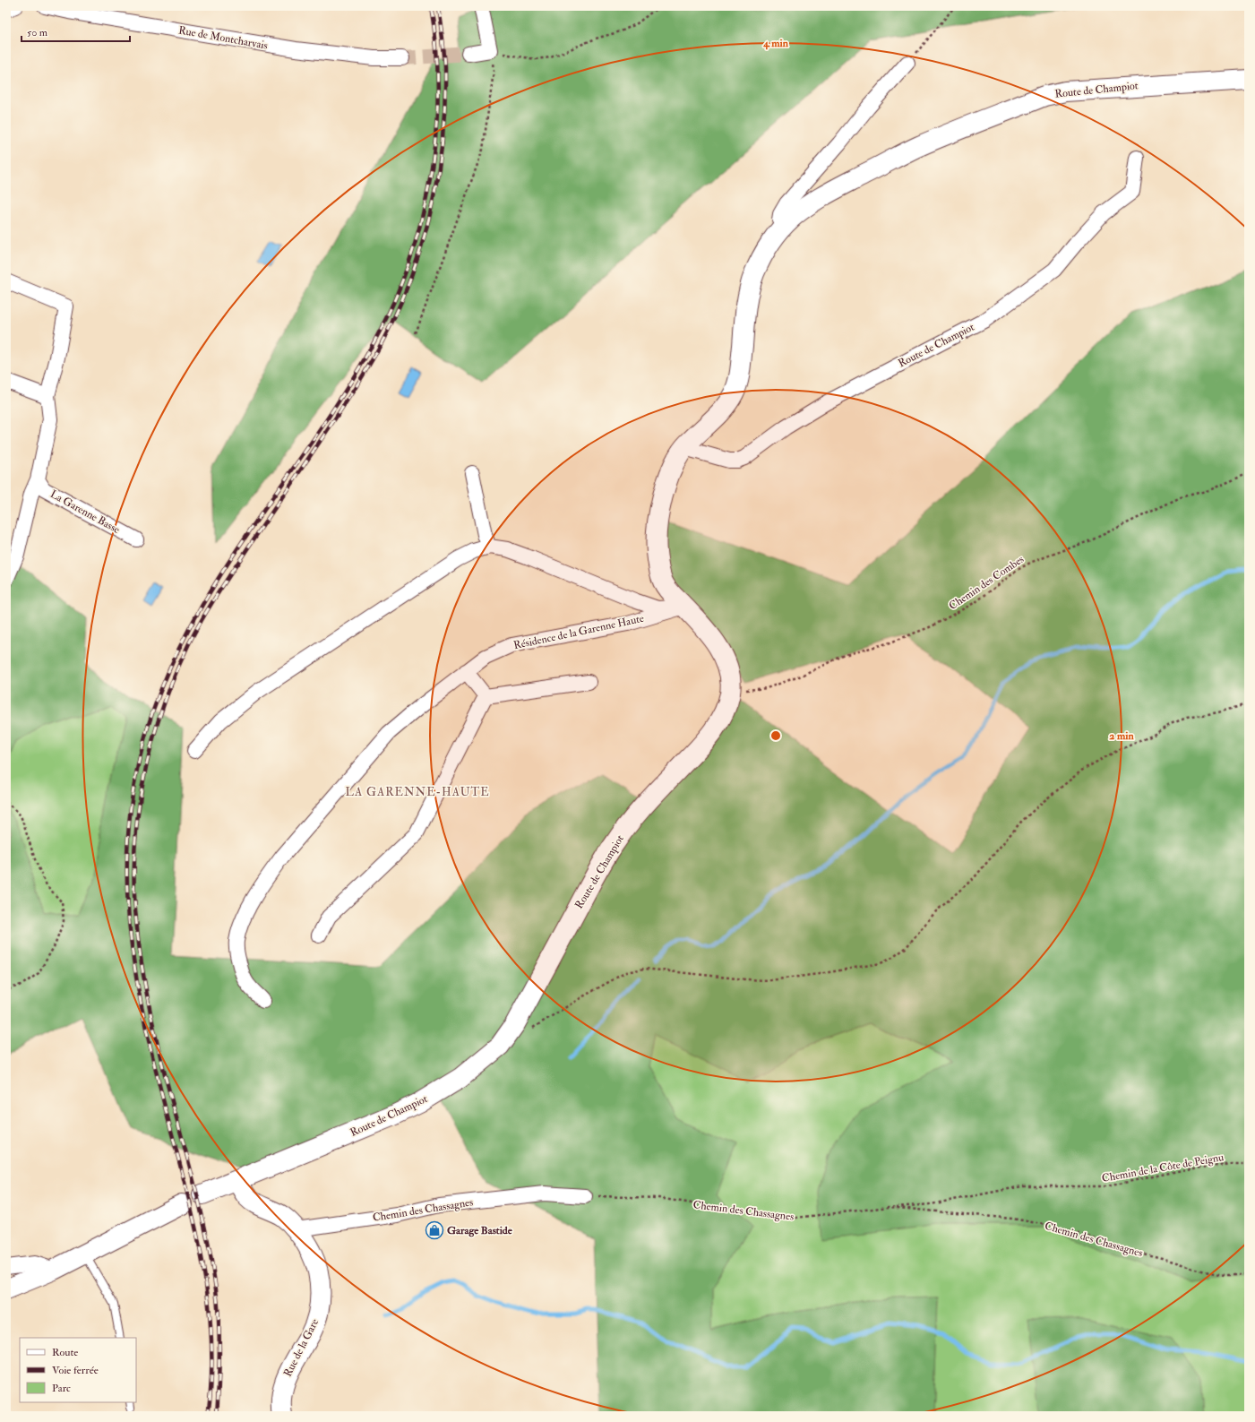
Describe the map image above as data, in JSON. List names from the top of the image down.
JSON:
{
  "streets": {
    "street": [
      "Rue de Montcharvais",
      "Route de Champiot",
      "La Garenne Basse",
      "Résidence de la Garenne Haute",
      "Chemin des Chassagnes",
      "Rue de la Gare"
    ],
    "path": ["Chemin des Combes", "Chemin de la Côte de Peignu"]
  },
  "crossings": [
    ["Route de Champiot", "Chemin des Combes"],
    ["Route de Champiot", "Résidence de la Garenne Haute"],
    ["Route de Champiot", "Rue de la Gare"],
    ["Chemin de la Côte de Peignu", "Chemin des Chassagnes"],
    ["Chemin des Chassagnes", "Rue de la Gare"]
  ],
  "districts": ["LA GARENNE-HAUTE"],
  "places": {
    "shop": ["Garage Bastide"]
  },
  "legend": ["Route", "Voie ferrée", "Parc"],
  "scale_bar": "50 m",
  "rings": ["4 min", "2 min"]
}
